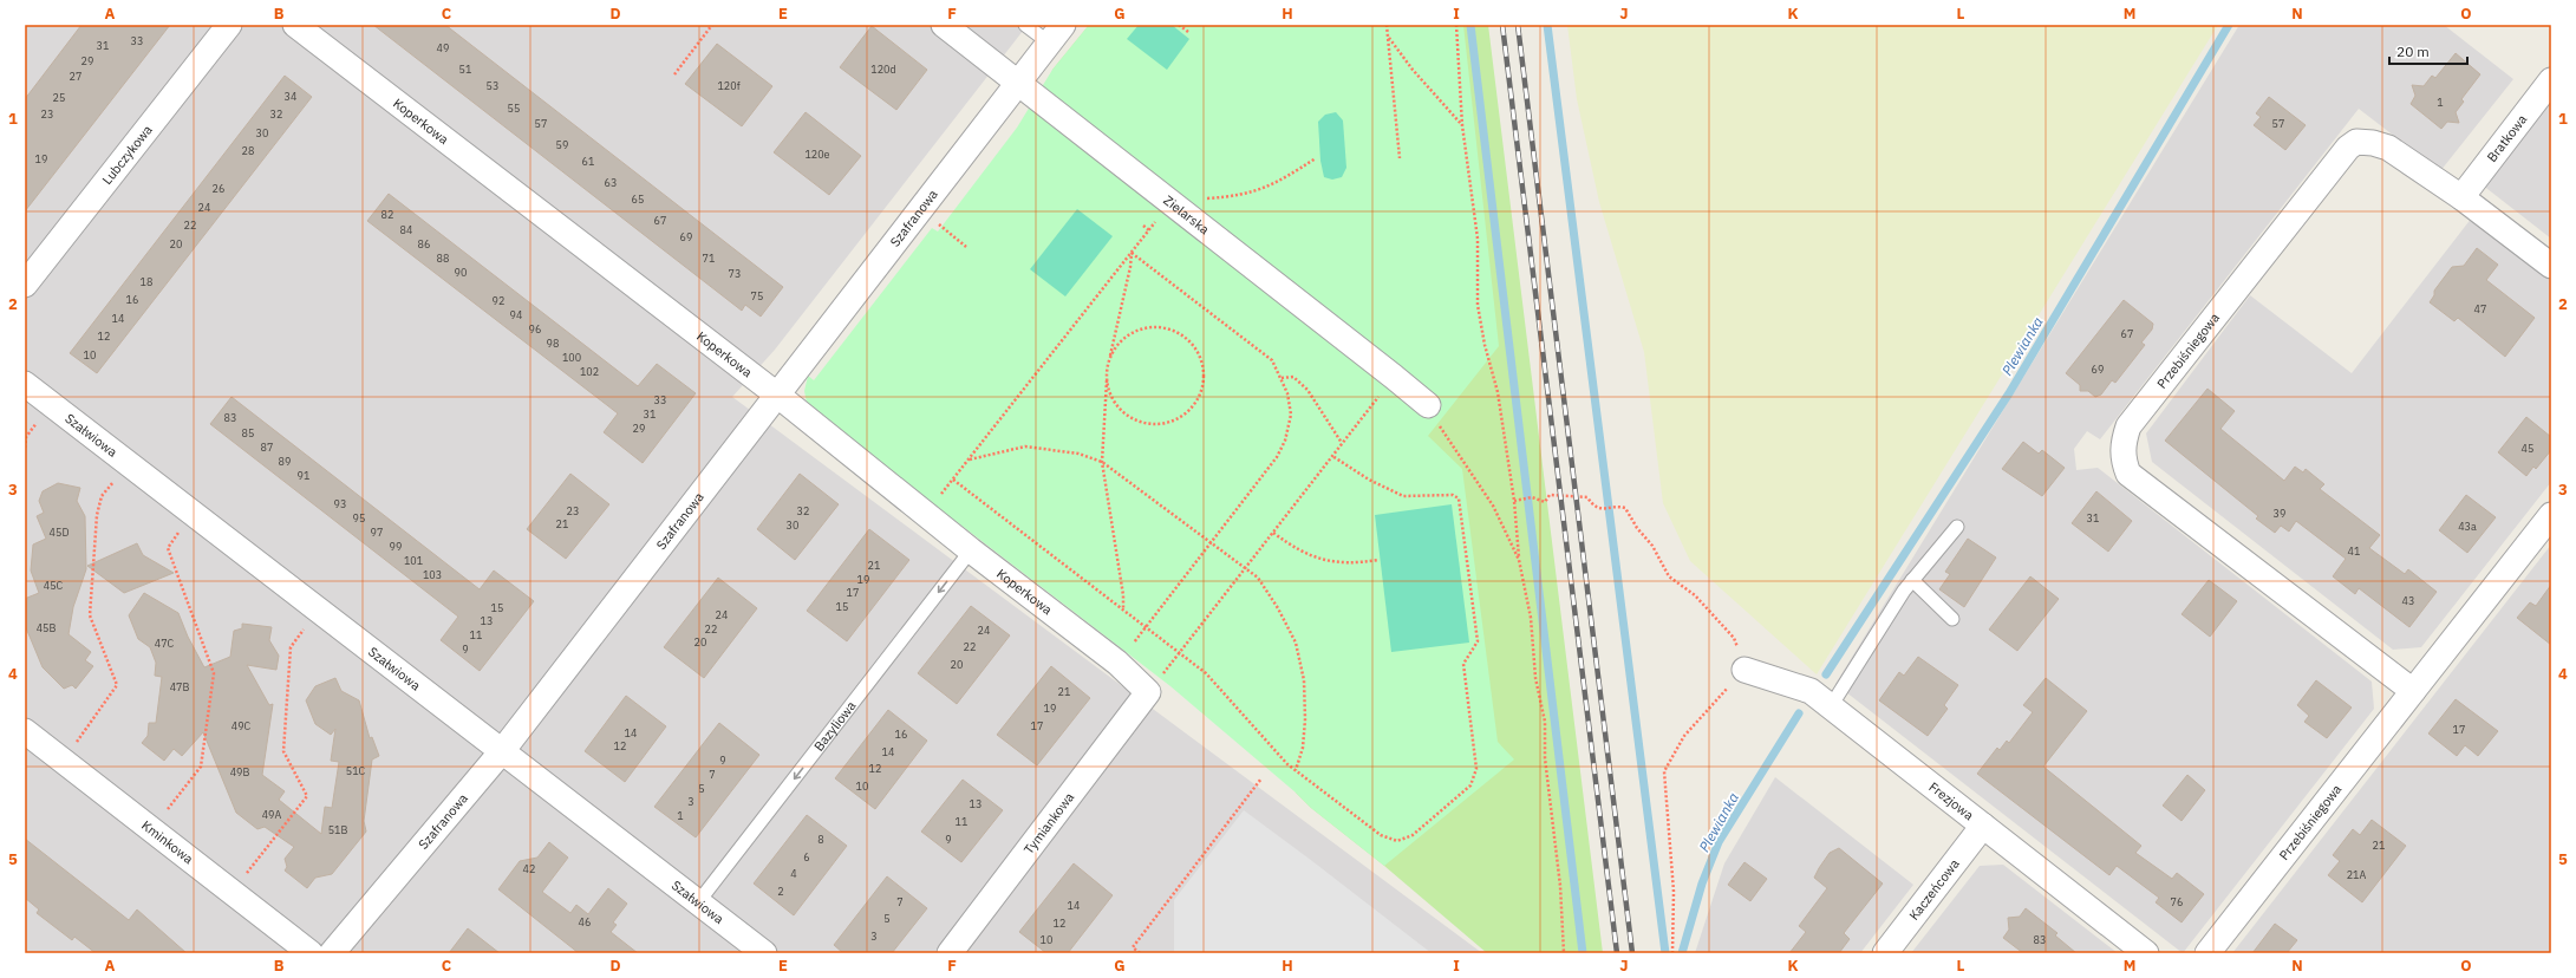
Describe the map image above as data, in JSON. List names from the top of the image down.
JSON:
{
  "streets": {
    "street": [
      "Koperkowa",
      "Bratkowa",
      "Lubczykowa",
      "Zielarska",
      "Szafranowa",
      "Przebiśniegowa",
      "Szałwiowa",
      "Frezjowa",
      "Tymiankowa",
      "Kminkowa",
      "Kaczeńcowa"
    ],
    "lane": ["Bazyliowa"]
  },
  "crossings": [
    ["Koperkowa", "Szafranowa"],
    ["Koperkowa", "Bazyliowa"],
    ["Koperkowa", "Tymiankowa"],
    ["Bratkowa", "Przebiśniegowa"],
    ["Zielarska", "Szafranowa"],
    ["Szafranowa", "Szałwiowa"],
    ["Szałwiowa", "Bazyliowa"],
    ["Frezjowa", "Kaczeńcowa"]
  ],
  "one_way": ["Bazyliowa"],
  "water": ["Plewianka"],
  "house_numbers": [
    "33",
    "31",
    "49",
    "29",
    "51",
    "120d",
    "27",
    "53",
    "120f",
    "34",
    "25",
    "1",
    "55",
    "23",
    "32",
    "57",
    "57",
    "30",
    "59",
    "28",
    "120e",
    "19",
    "61",
    "63",
    "26",
    "65",
    "24",
    "82",
    "67",
    "22",
    "84",
    "69",
    "20",
    "86",
    "88",
    "71",
    "90",
    "73",
    "18",
    "75",
    "16",
    "92",
    "47",
    "94",
    "14",
    "96",
    "67",
    "12",
    "98",
    "10",
    "100",
    "69",
    "102",
    "33",
    "31",
    "83",
    "29",
    "85",
    "87",
    "45",
    "89",
    "91",
    "93",
    "23",
    "32",
    "39",
    "95",
    "31",
    "21",
    "30",
    "43a",
    "45D",
    "97",
    "99",
    "41",
    "101",
    "21",
    "103",
    "19",
    "45C",
    "17",
    "43",
    "15",
    "15",
    "24",
    "13",
    "45B",
    "22",
    "24",
    "11",
    "20",
    "47C",
    "22",
    "9",
    "20",
    "47B",
    "21",
    "19",
    "49C",
    "17",
    "17",
    "14",
    "16",
    "12",
    "14",
    "9",
    "12",
    "51C",
    "49B",
    "7",
    "10",
    "5",
    "3",
    "13",
    "49A",
    "1",
    "11",
    "51B",
    "8",
    "9",
    "21",
    "6",
    "42",
    "4",
    "21A",
    "2",
    "7",
    "76",
    "14",
    "5",
    "46",
    "12",
    "3",
    "10",
    "83"
  ],
  "scale_bar": "20 m",
  "grid": {
    "columns": [
      "A",
      "B",
      "C",
      "D",
      "E",
      "F",
      "G",
      "H",
      "I",
      "J",
      "K",
      "L",
      "M",
      "N",
      "O"
    ],
    "rows": [
      "1",
      "2",
      "3",
      "4",
      "5"
    ]
  }
}
